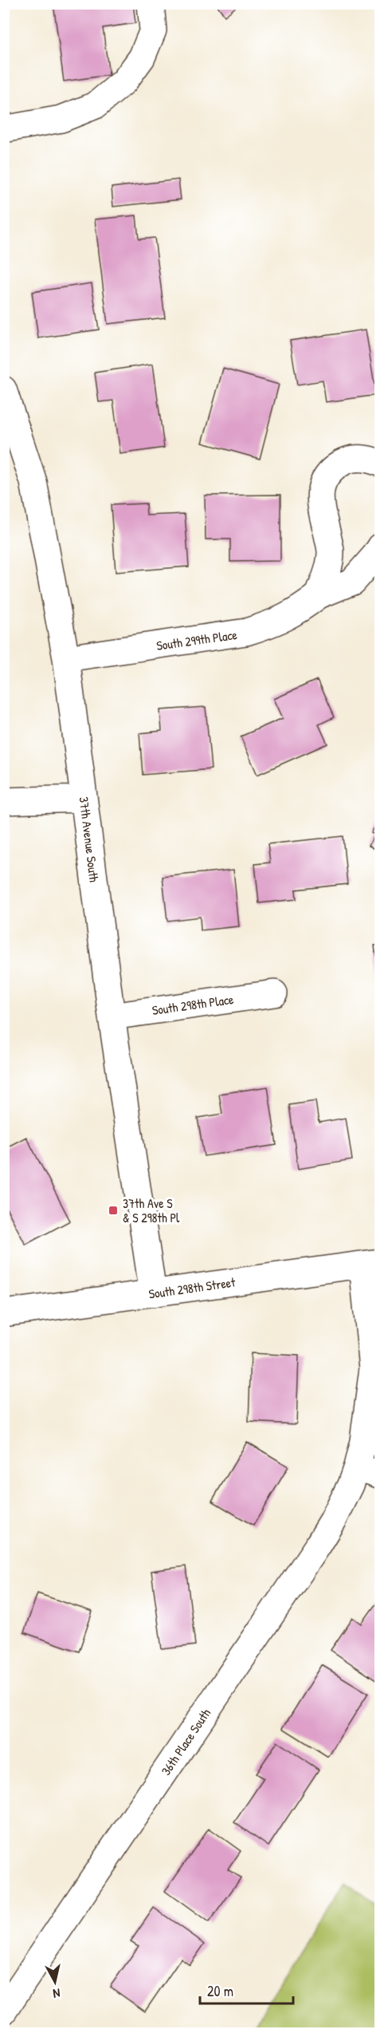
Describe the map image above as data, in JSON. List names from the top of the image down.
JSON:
{
  "streets": {
    "street": [
      "South 299th Place",
      "37th Avenue South",
      "South 298th Place",
      "South 298th Street",
      "36th Place South"
    ]
  },
  "crossings": [
    ["South 299th Place", "37th Avenue South"],
    ["37th Avenue South", "South 298th Place"],
    ["37th Avenue South", "South 298th Street"],
    ["South 298th Street", "36th Place South"]
  ],
  "places": {
    "transit": ["37th Ave S & S 298th Pl"]
  },
  "scale_bar": "20 m",
  "north": "bottom"
}
